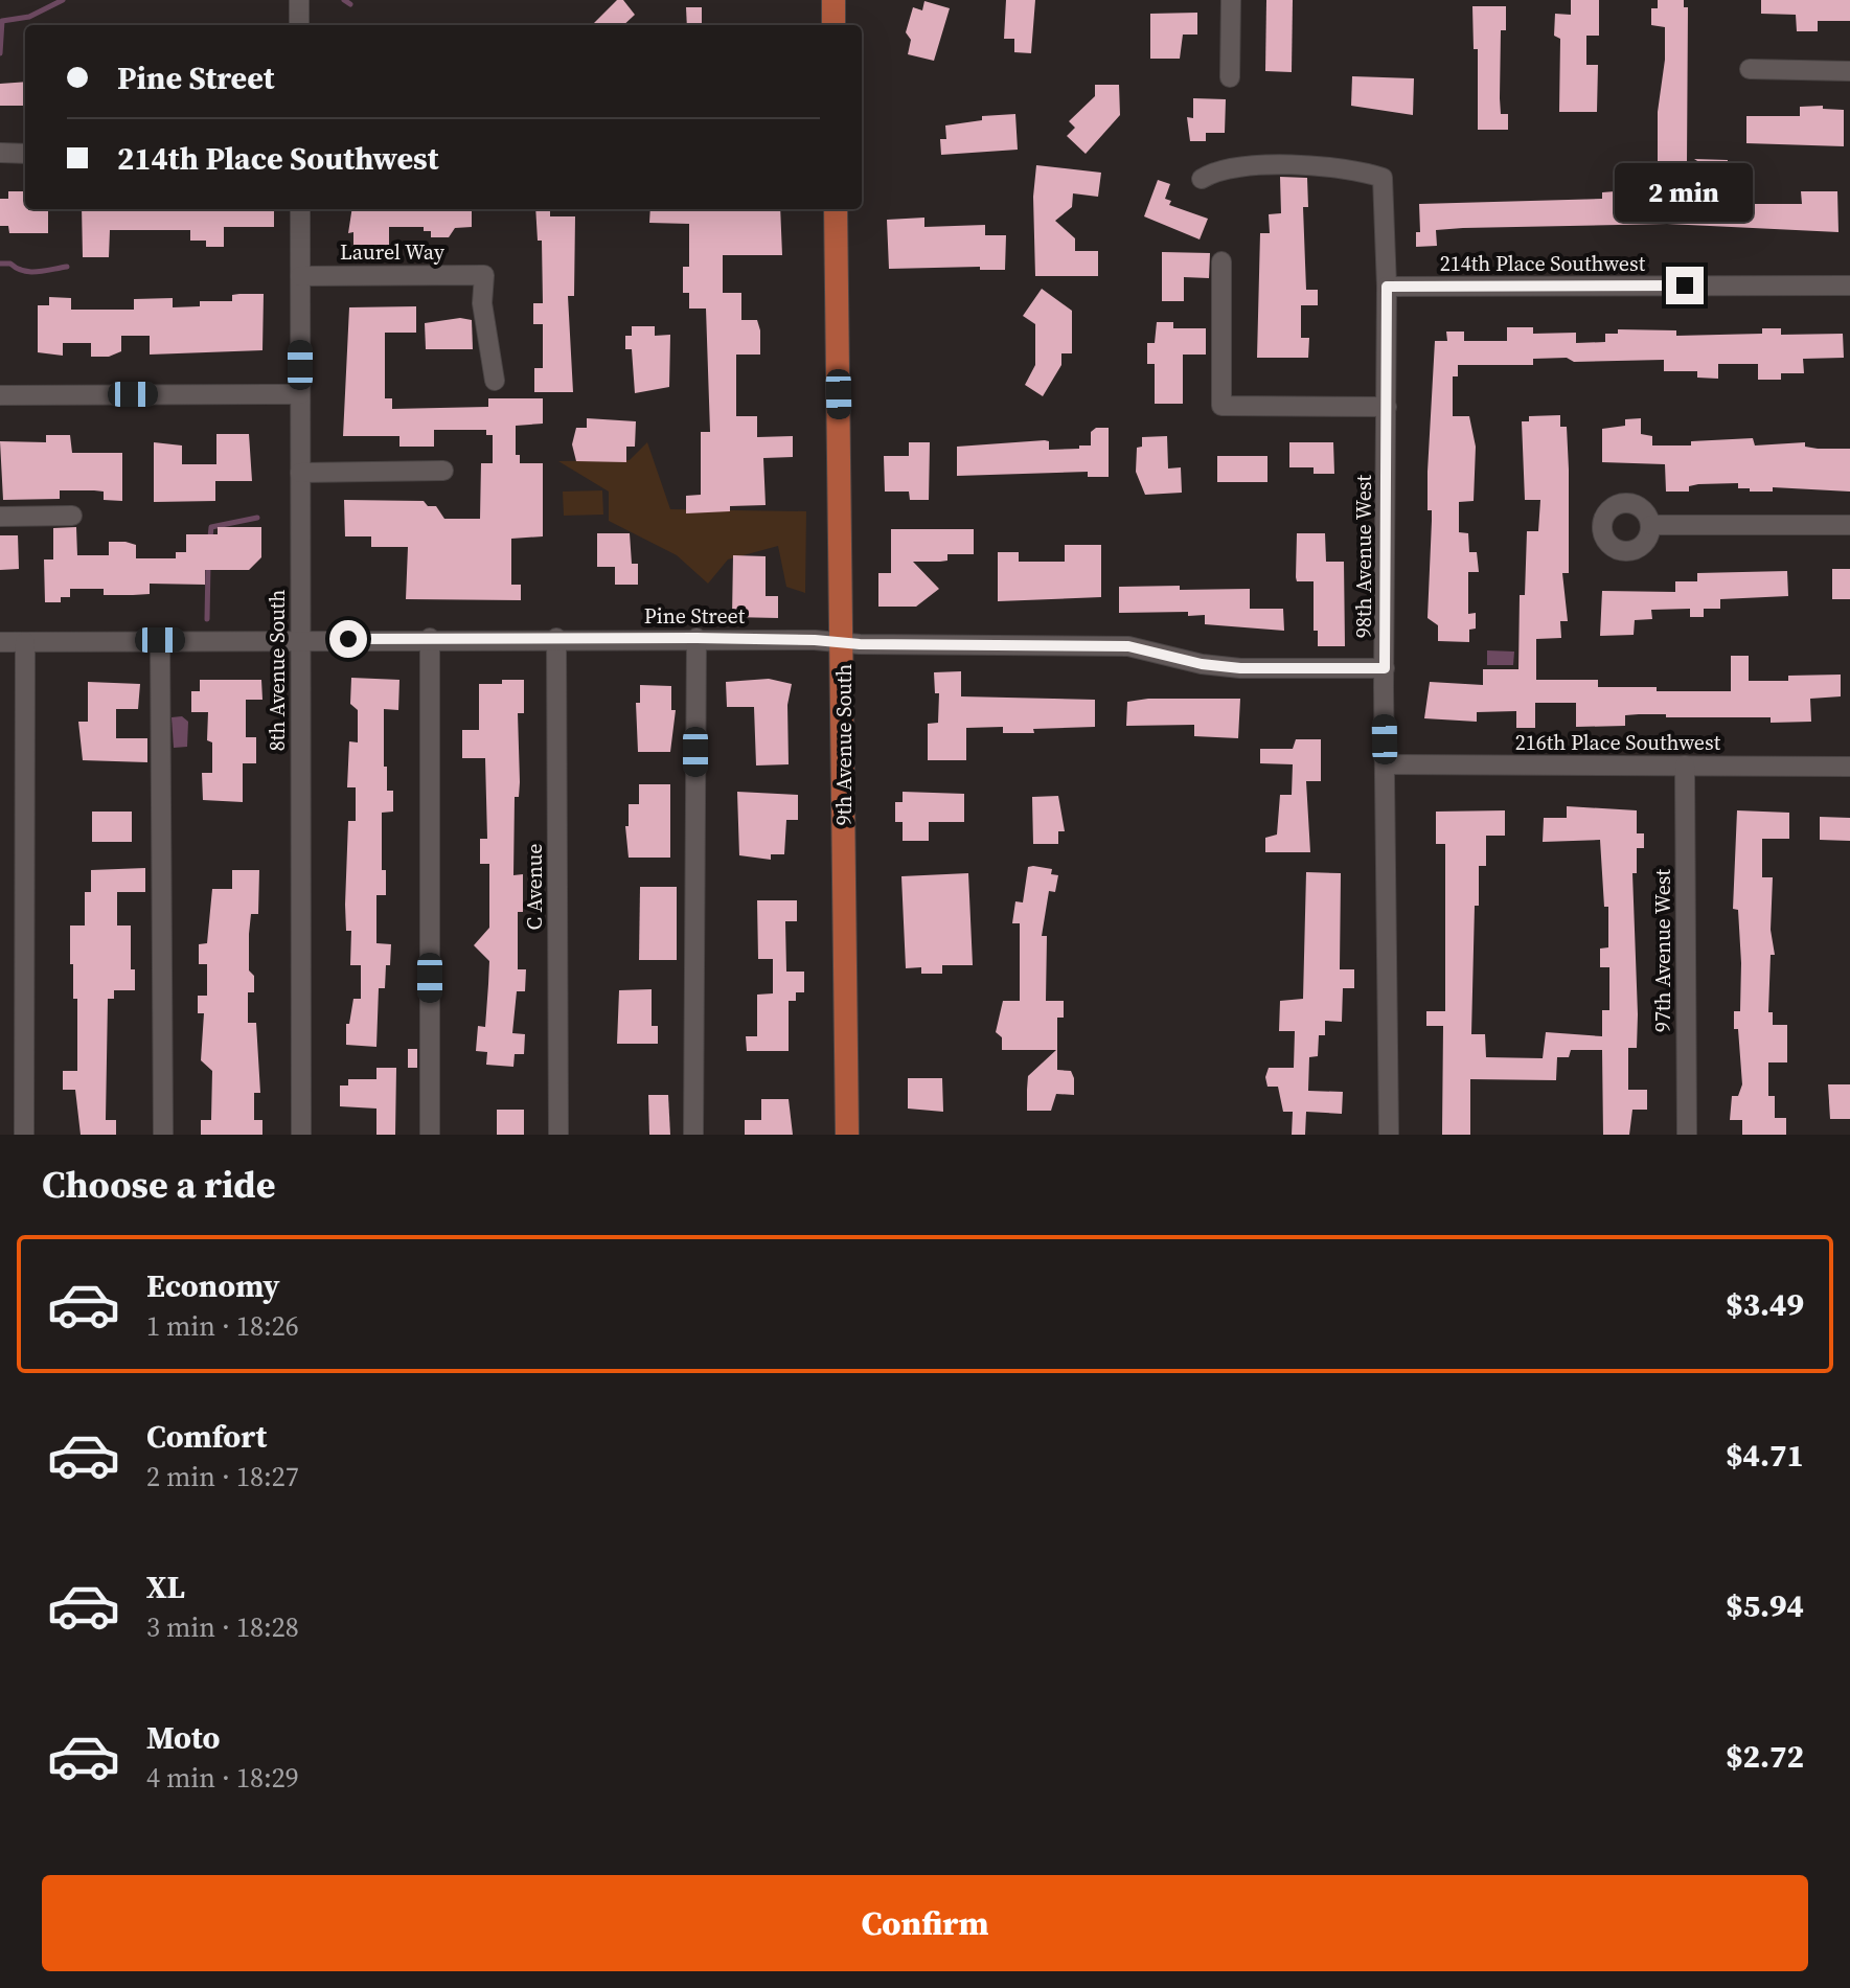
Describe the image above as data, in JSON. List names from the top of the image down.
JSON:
{
  "streets": {
    "main road": ["9th Avenue South"],
    "street": [
      "Laurel Way",
      "214th Place Southwest",
      "98th Avenue West",
      "Pine Street",
      "8th Avenue South",
      "216th Place Southwest",
      "C Avenue",
      "97th Avenue West"
    ]
  },
  "crossings": [
    ["Laurel Way", "8th Avenue South"],
    ["214th Place Southwest", "98th Avenue West"],
    ["98th Avenue West", "Pine Street"],
    ["98th Avenue West", "216th Place Southwest"],
    ["Pine Street", "8th Avenue South"],
    ["Pine Street", "9th Avenue South"],
    ["Pine Street", "C Avenue"],
    ["216th Place Southwest", "97th Avenue West"]
  ],
  "page": {
    "banner": ["Pine Street", "214th Place Southwest"],
    "bubble": "2 min",
    "heading": "Choose a ride",
    "list": [
      {
        "name": "Economy",
        "note": "1 min · 18:26",
        "value": "$3.49"
      },
      {
        "name": "Comfort",
        "note": "2 min · 18:27",
        "value": "$4.71"
      },
      {
        "name": "XL",
        "note": "3 min · 18:28",
        "value": "$5.94"
      },
      {
        "name": "Moto",
        "note": "4 min · 18:29",
        "value": "$2.72"
      }
    ],
    "buttons": "Confirm"
  }
}
